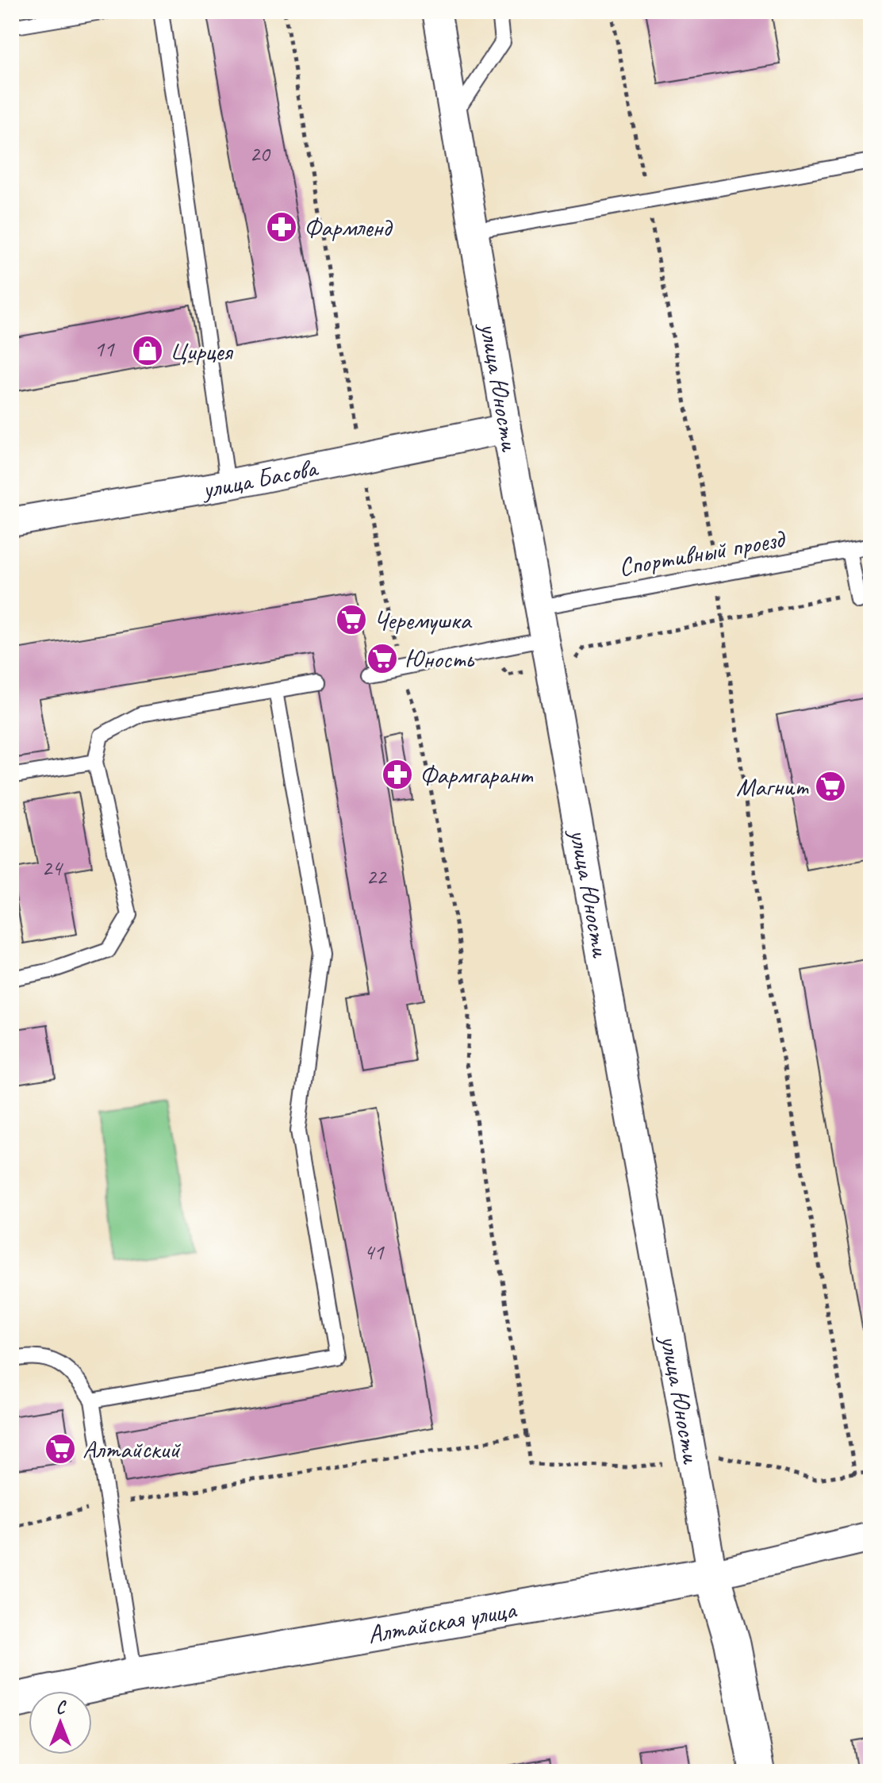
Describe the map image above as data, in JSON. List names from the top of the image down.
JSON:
{
  "streets": {
    "main road": ["улица Юности", "Алтайская улица"],
    "street": ["улица Басова"],
    "lane": ["Спортивный проезд"]
  },
  "crossings": [
    ["улица Юности", "улица Басова"],
    ["улица Юности", "Спортивный проезд"],
    ["улица Юности", "Алтайская улица"]
  ],
  "places": {
    "pharmacy": ["Фармленд", "Фармгарант"],
    "shop": ["Цирцея"],
    "supermarket": [
      "Черемушка",
      "Юность",
      "Магнит",
      "Алтайский"
    ]
  },
  "house_numbers": [
    "20",
    "11",
    "24",
    "22",
    "41"
  ],
  "north": "top"
}
